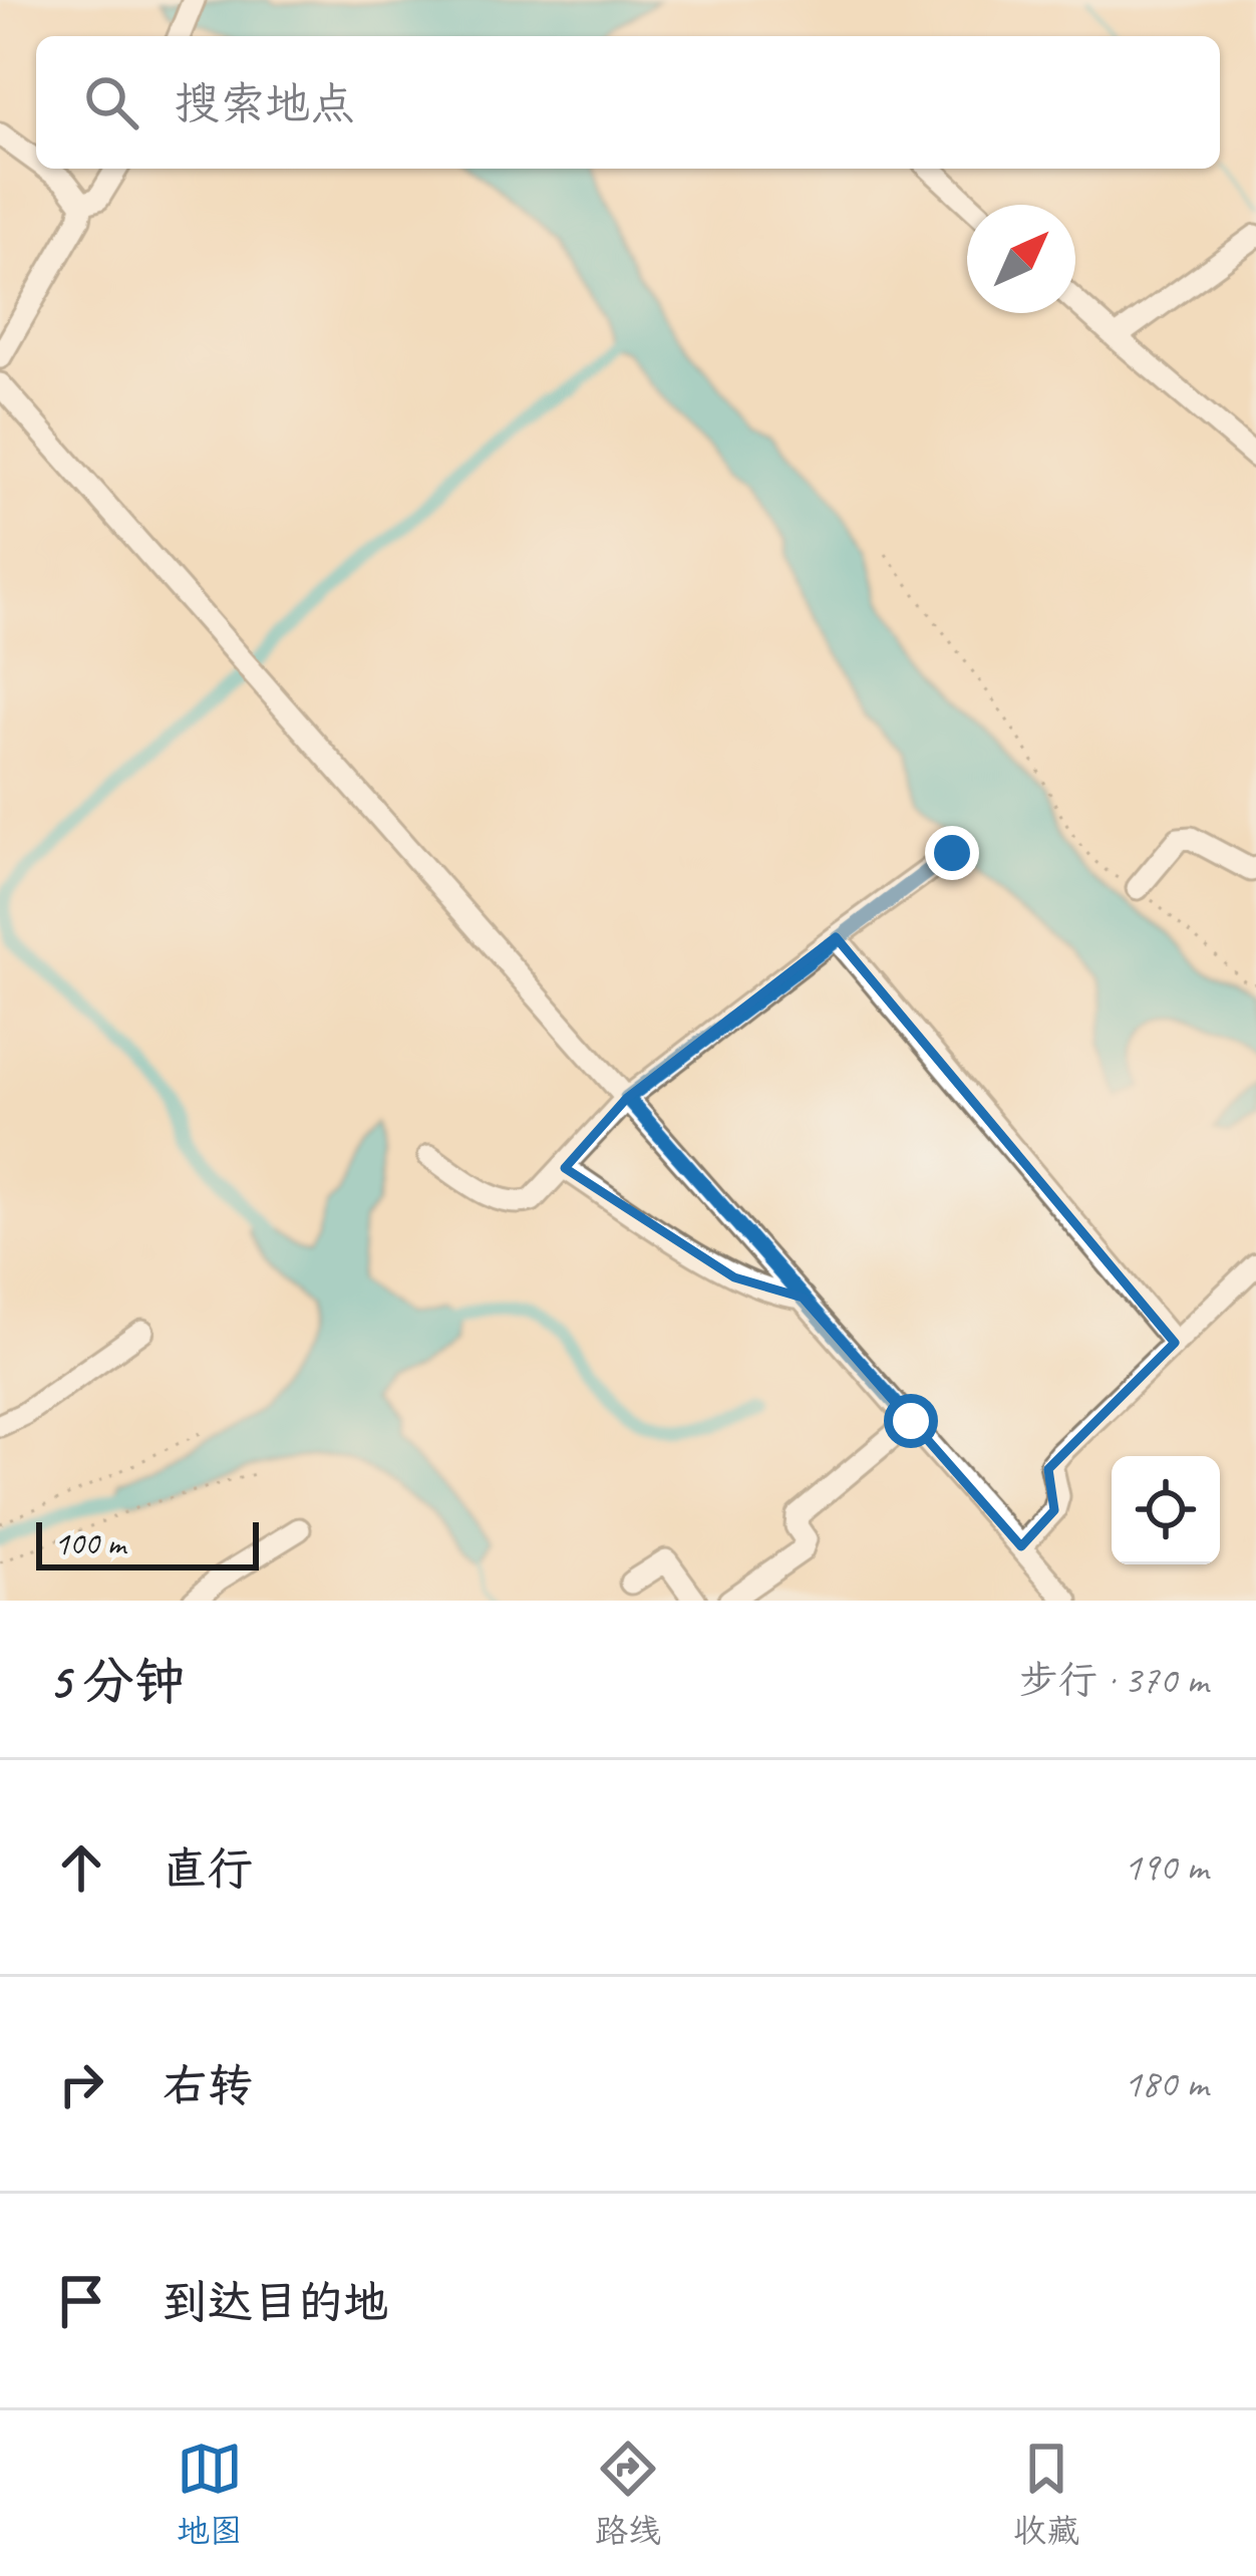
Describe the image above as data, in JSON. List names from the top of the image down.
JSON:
{
  "scale_bar": "100 m",
  "north": "top right",
  "page": {
    "search": "搜索地点",
    "scale": "100 m",
    "heading": ["5 分钟", "步行 · 370 m"],
    "list": [
      ["直行", "190 m"],
      ["右转", "180 m"],
      "到达目的地"
    ],
    "nav": ["地图", "路线", "收藏"]
  }
}
